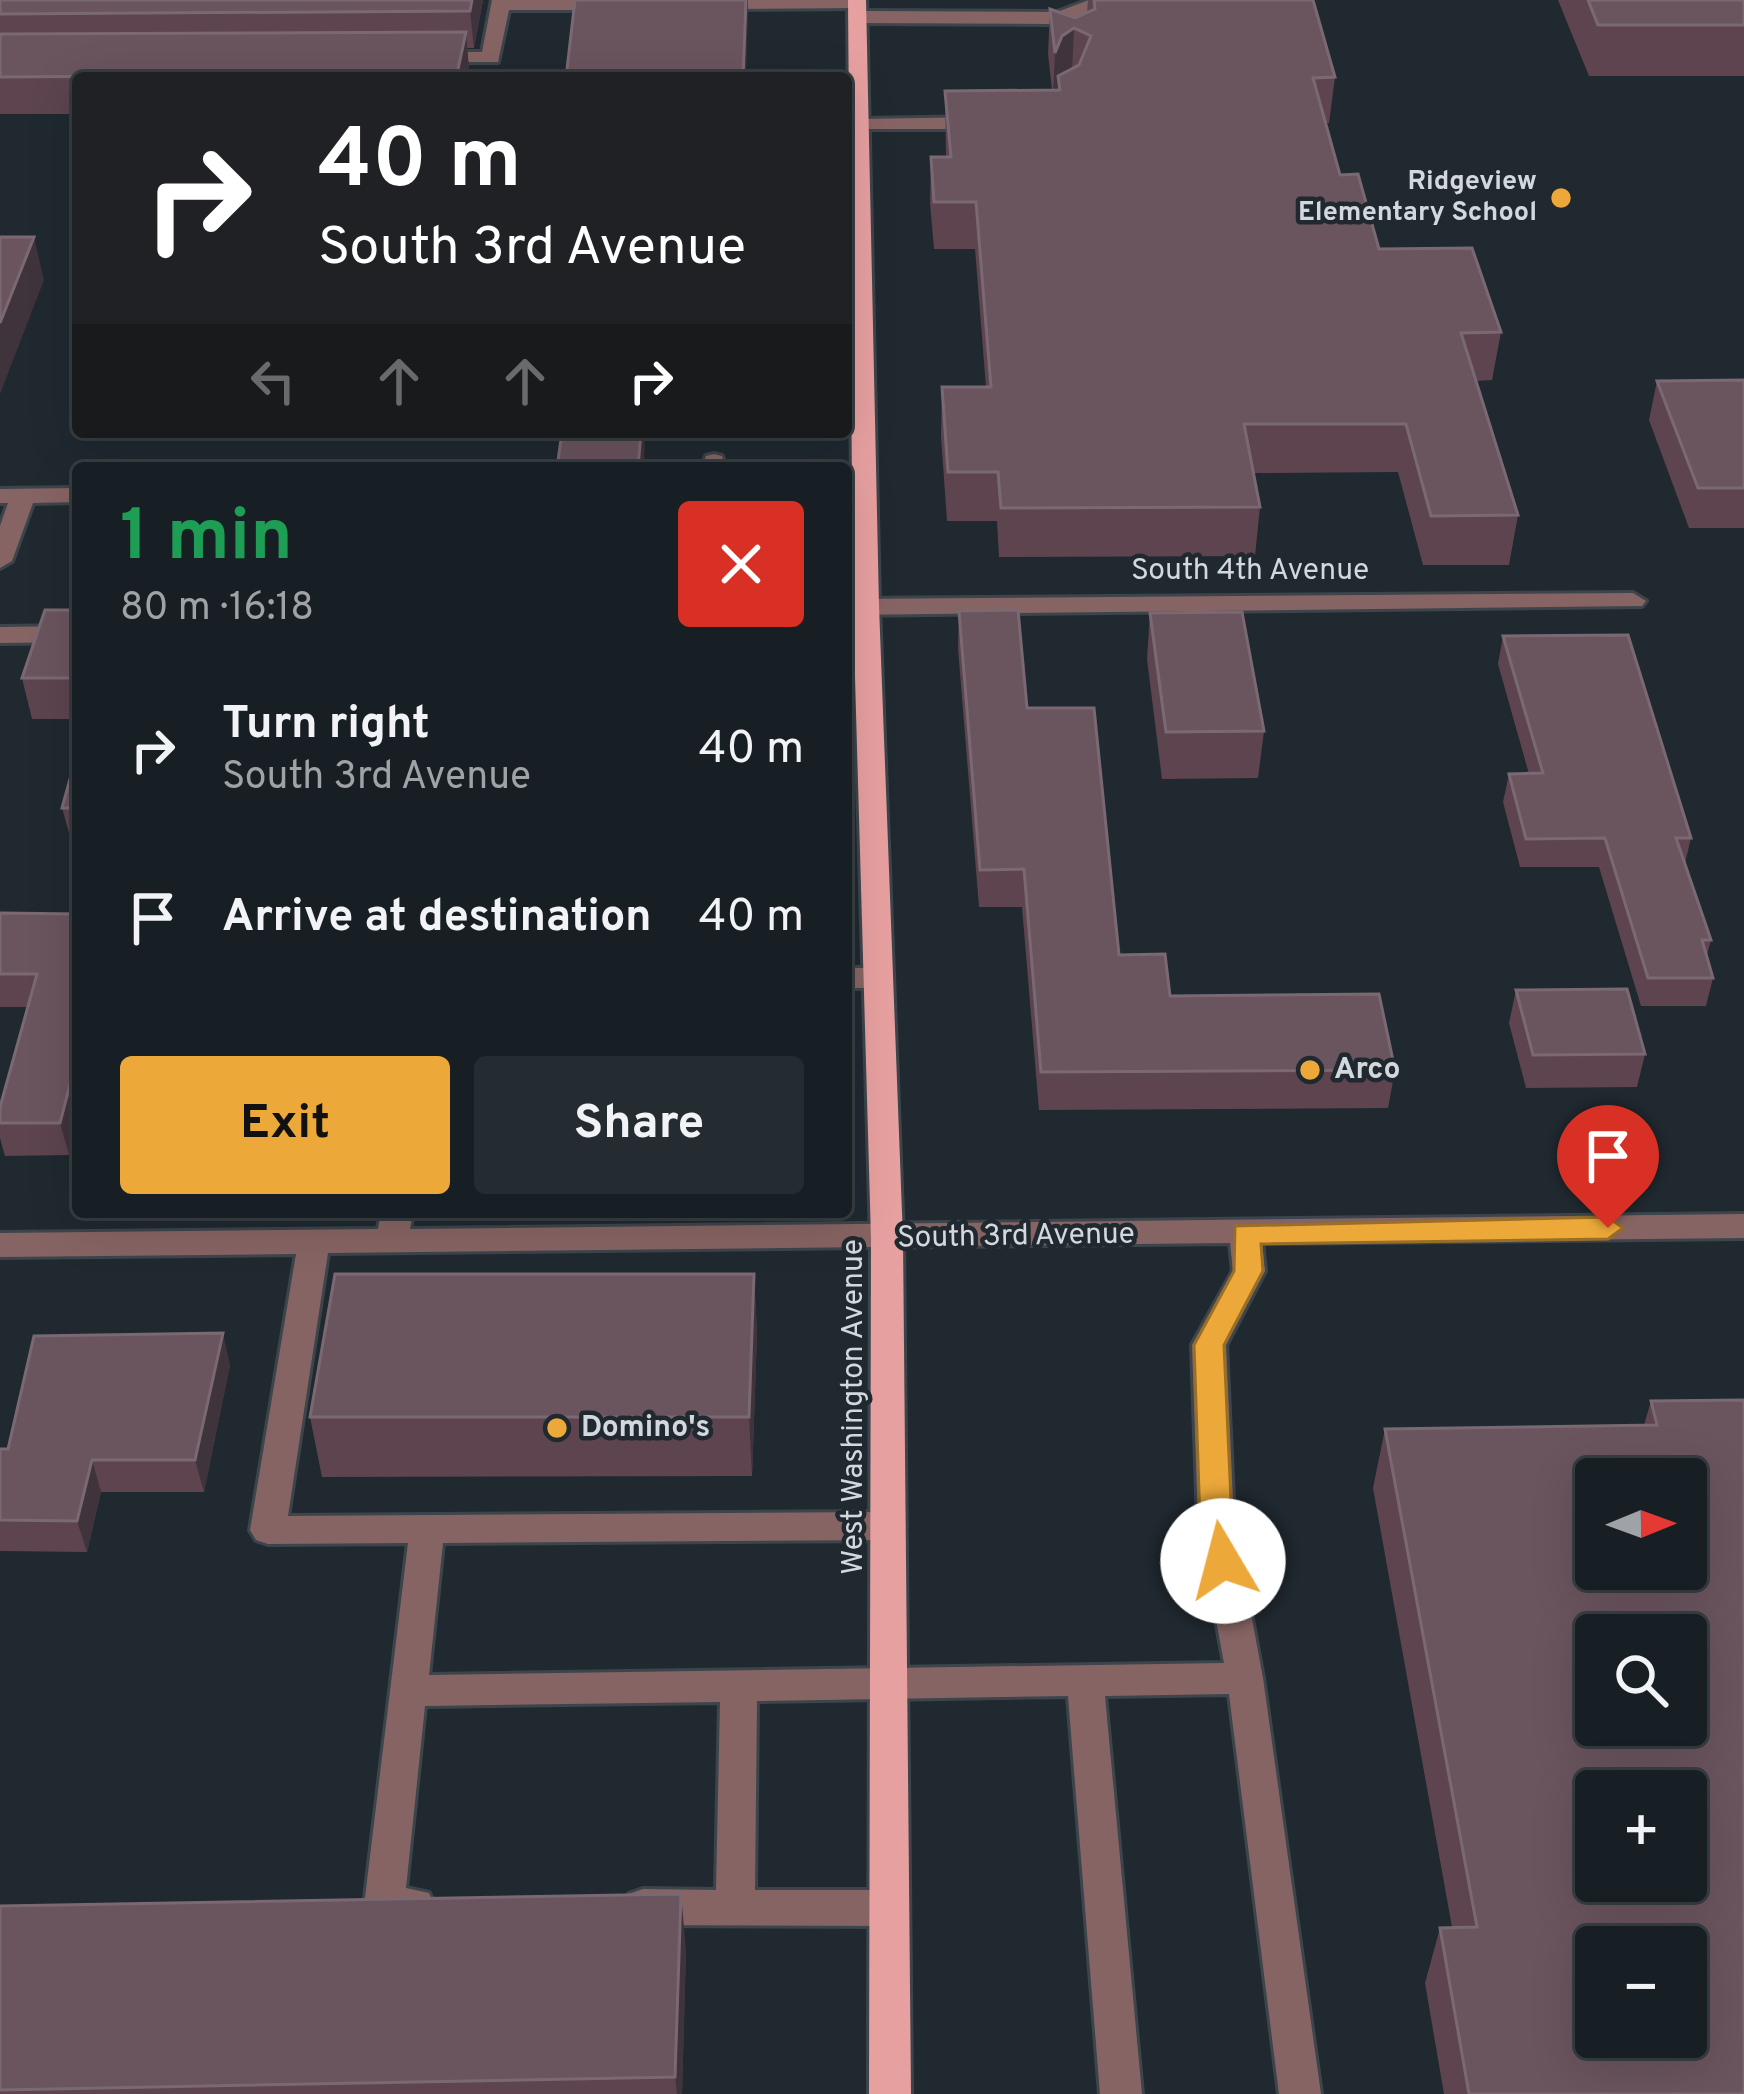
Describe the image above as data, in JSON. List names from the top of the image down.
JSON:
{
  "streets": {
    "main road": ["West Washington Avenue"],
    "street": ["South 4th Avenue", "South 3rd Avenue"]
  },
  "crossings": [
    ["South 4th Avenue", "West Washington Avenue"],
    ["South 3rd Avenue", "West Washington Avenue"]
  ],
  "places": ["Ridgeview Elementary School", "Arco", "Domino's"],
  "north": "right",
  "page": {
    "turn": ["40 m", "South 3rd Avenue"],
    "heading": ["1 min", "80 m · 16:18"],
    "list": [
      {
        "name": "Turn right",
        "note": "South 3rd Avenue",
        "value": "40 m"
      },
      {
        "name": "Arrive at destination",
        "value": "40 m"
      }
    ],
    "buttons": ["Exit", "Share"],
    "map_buttons": ["+", "−"]
  }
}
